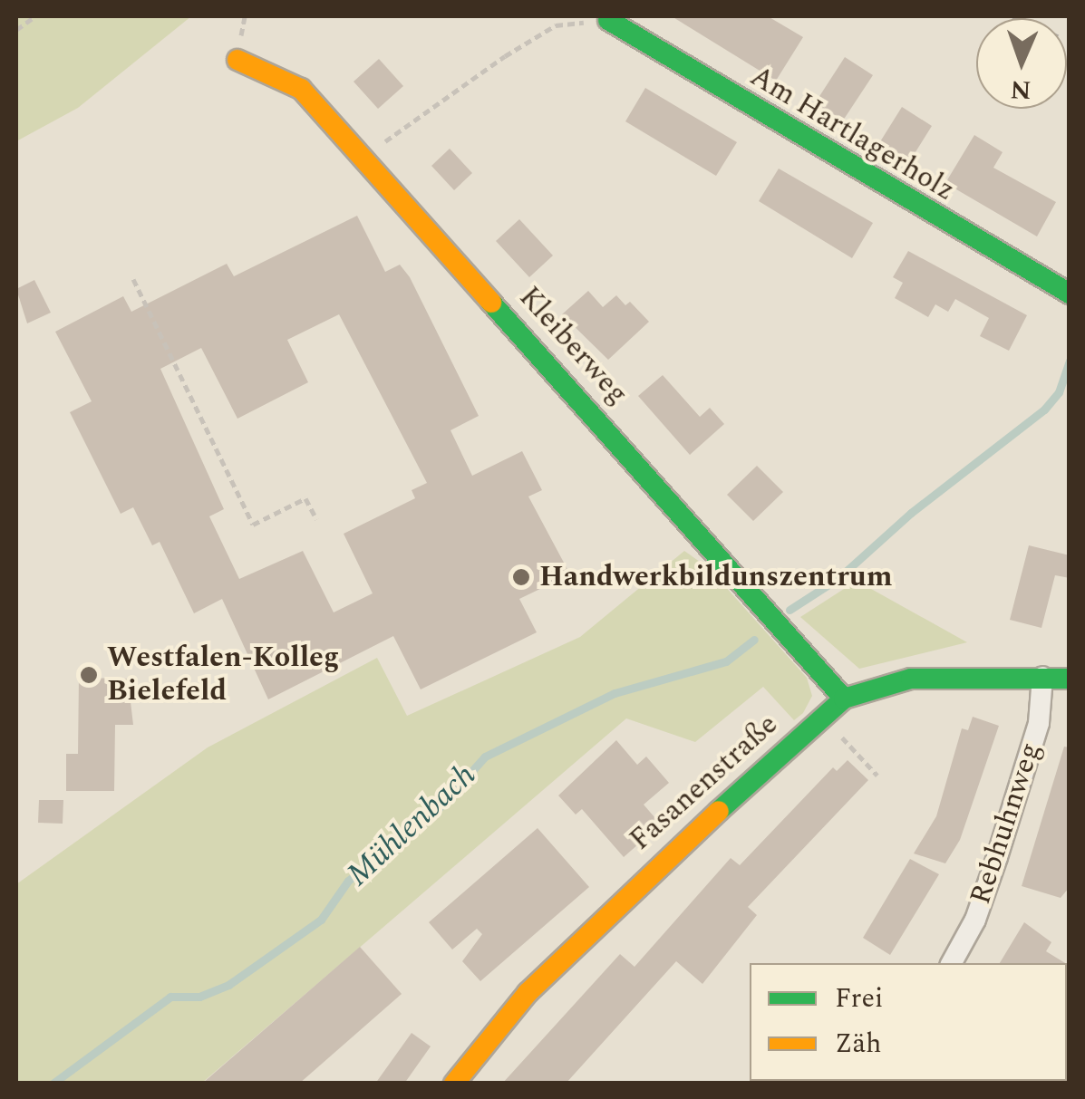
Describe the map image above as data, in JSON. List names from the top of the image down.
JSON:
{
  "streets": {
    "street": [
      "Am Hartlagerholz",
      "Kleiberweg",
      "Fasanenstraße",
      "Rebhuhnweg"
    ]
  },
  "crossings": [
    ["Kleiberweg", "Fasanenstraße"],
    ["Fasanenstraße", "Rebhuhnweg"]
  ],
  "water": ["Mühlenbach"],
  "places": ["Handwerkbildunszentrum", "Westfalen-Kolleg Bielefeld"],
  "legend": ["Frei", "Zäh"],
  "north": "bottom"
}
